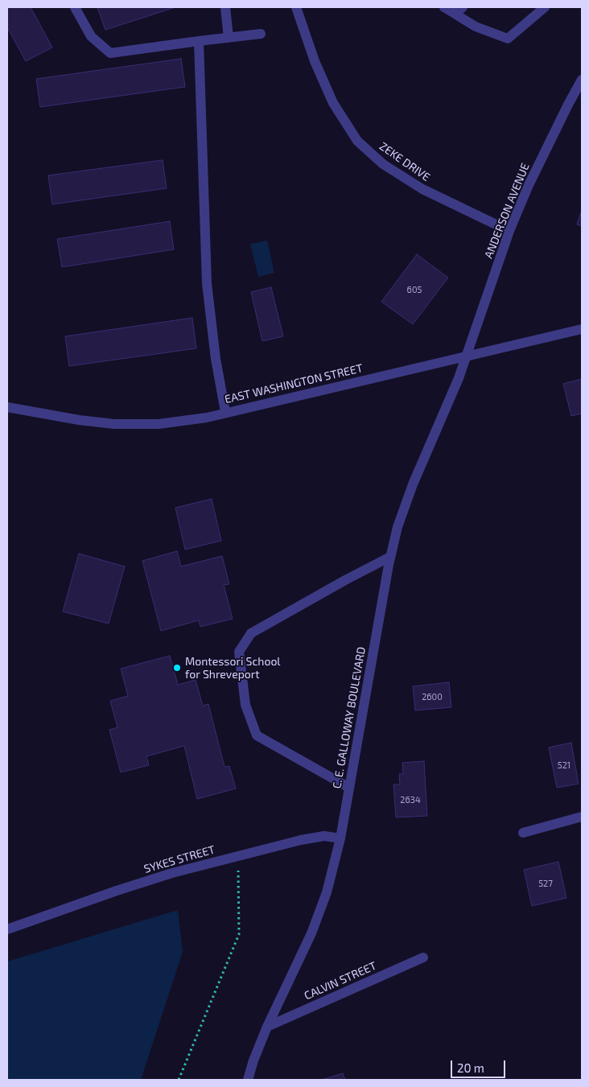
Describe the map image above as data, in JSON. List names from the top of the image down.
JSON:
{
  "streets": {
    "street": [
      "ZEKE DRIVE",
      "ANDERSON AVENUE",
      "EAST WASHINGTON STREET",
      "C. E. GALLOWAY BOULEVARD",
      "SYKES STREET",
      "CALVIN STREET"
    ]
  },
  "crossings": [
    ["ZEKE DRIVE", "ANDERSON AVENUE"],
    ["ANDERSON AVENUE", "EAST WASHINGTON STREET"],
    ["ANDERSON AVENUE", "C. E. GALLOWAY BOULEVARD"],
    ["EAST WASHINGTON STREET", "C. E. GALLOWAY BOULEVARD"],
    ["C. E. GALLOWAY BOULEVARD", "SYKES STREET"],
    ["C. E. GALLOWAY BOULEVARD", "CALVIN STREET"]
  ],
  "places": ["Montessori School for Shreveport"],
  "house_numbers": [
    "605",
    "2600",
    "521",
    "2634",
    "527"
  ],
  "scale_bar": "20 m"
}
